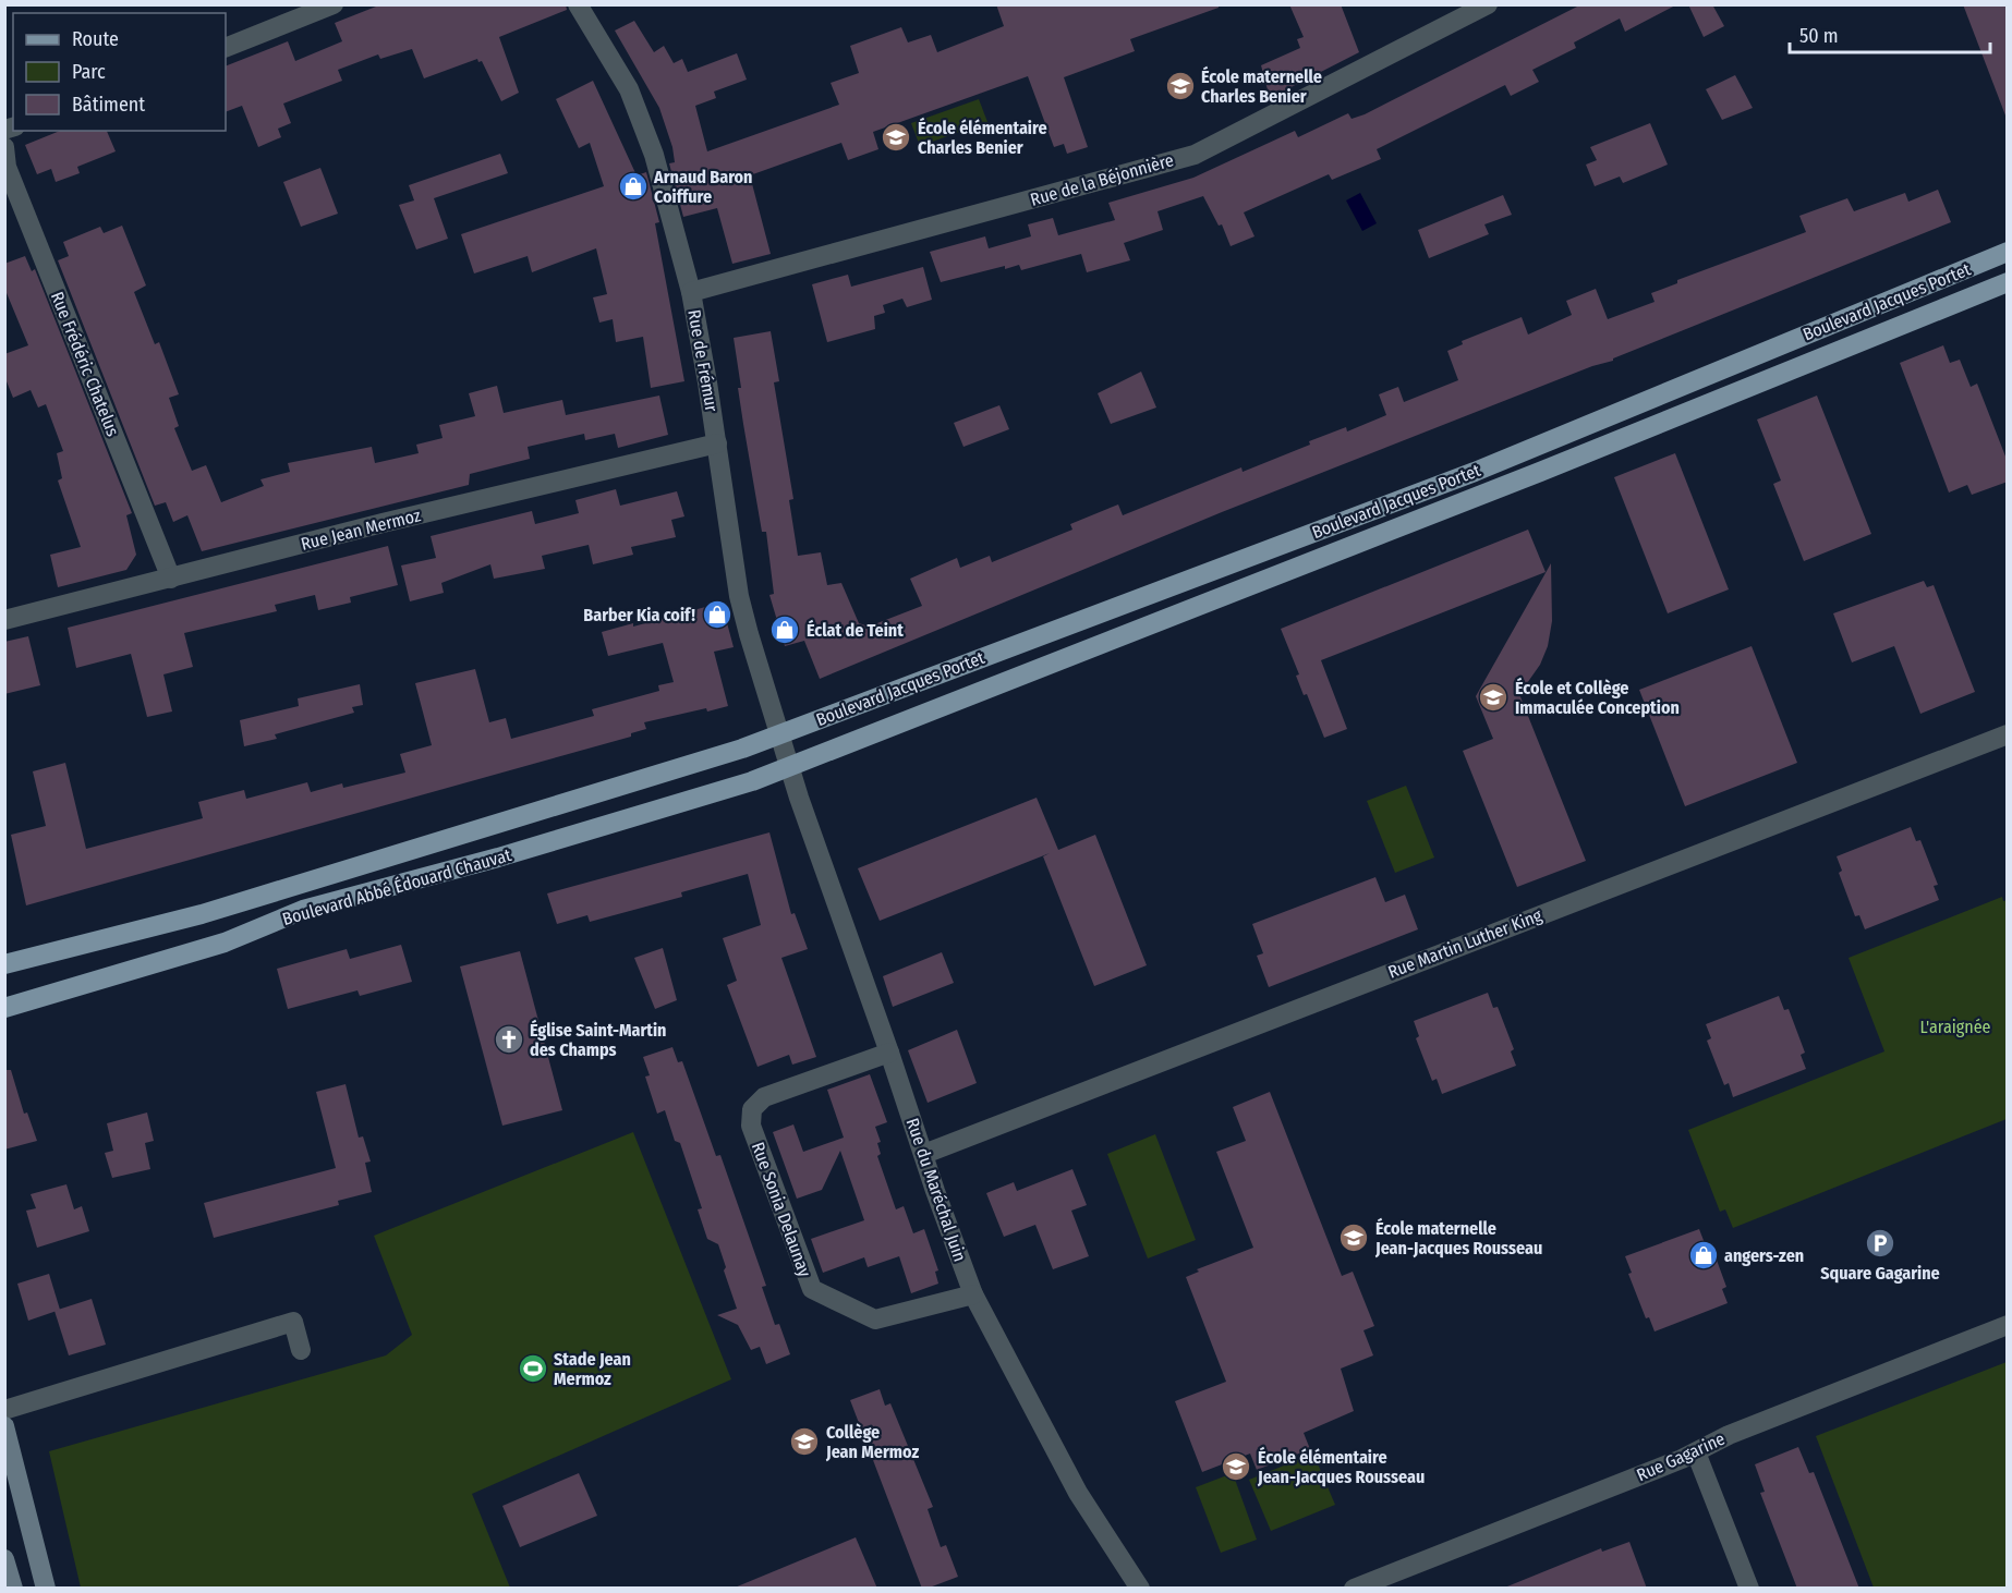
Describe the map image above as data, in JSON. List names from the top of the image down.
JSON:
{
  "streets": {
    "main road": ["Boulevard Jacques Portet", "Boulevard Abbé Édouard Chauvat"],
    "street": [
      "Rue de la Béjonnière",
      "Rue de Frémur",
      "Rue Frédéric Chatelus",
      "Rue Jean Mermoz",
      "Rue Martin Luther King",
      "Rue du Maréchal Juin",
      "Rue Sonia Delaunay",
      "Rue Gagarine"
    ]
  },
  "crossings": [
    ["Rue de la Béjonnière", "Rue de Frémur"],
    ["Boulevard Jacques Portet", "Rue de Frémur"],
    ["Boulevard Jacques Portet", "Boulevard Abbé Édouard Chauvat"],
    ["Boulevard Jacques Portet", "Rue du Maréchal Juin"],
    ["Rue de Frémur", "Rue Jean Mermoz"],
    ["Rue de Frémur", "Boulevard Abbé Édouard Chauvat"],
    ["Rue de Frémur", "Rue du Maréchal Juin"],
    ["Rue Frédéric Chatelus", "Rue Jean Mermoz"],
    ["Boulevard Abbé Édouard Chauvat", "Rue du Maréchal Juin"],
    ["Rue Martin Luther King", "Rue du Maréchal Juin"],
    ["Rue du Maréchal Juin", "Rue Sonia Delaunay"]
  ],
  "parks": ["L'araignée"],
  "places": {
    "school or university": [
      "École maternelle Charles Benier",
      "École élémentaire Charles Benier",
      "École et Collège Immaculée Conception",
      "École maternelle Jean-Jacques Rousseau",
      "Collège Jean Mermoz",
      "École élémentaire Jean-Jacques Rousseau"
    ],
    "shop": [
      "Arnaud Baron Coiffure",
      "Barber Kia coif!",
      "Éclat de Teint",
      "angers-zen"
    ],
    "church": ["Église Saint-Martin des Champs"],
    "parking": ["Square Gagarine"],
    "sports": ["Stade Jean Mermoz"]
  },
  "legend": ["Route", "Parc", "Bâtiment"],
  "scale_bar": "50 m"
}
